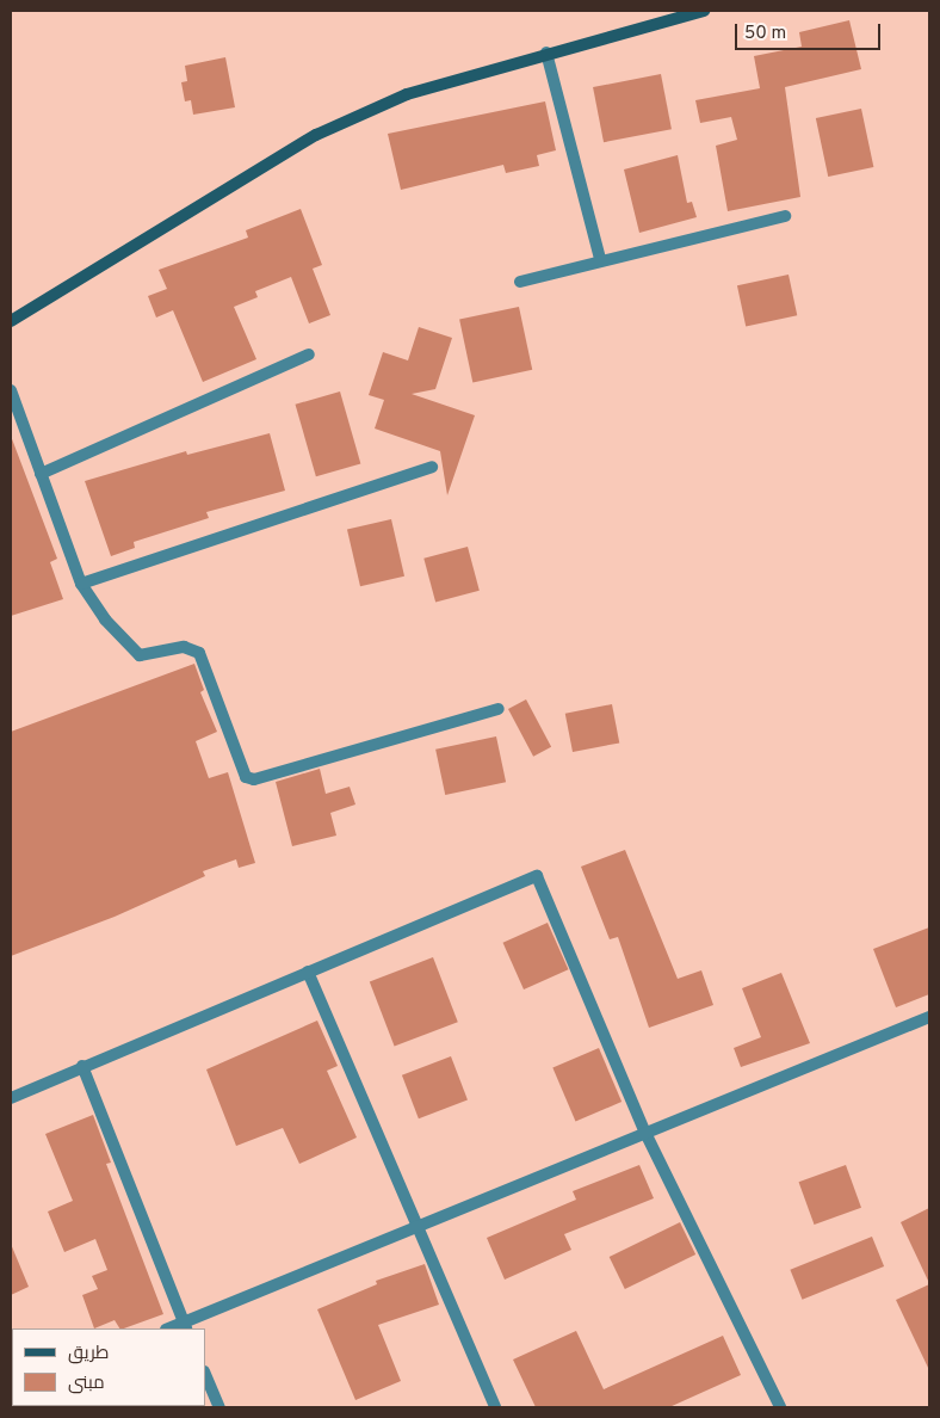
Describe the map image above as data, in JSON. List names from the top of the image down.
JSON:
{
  "legend": ["طريق", "مبنى"],
  "scale_bar": "50 m"
}
